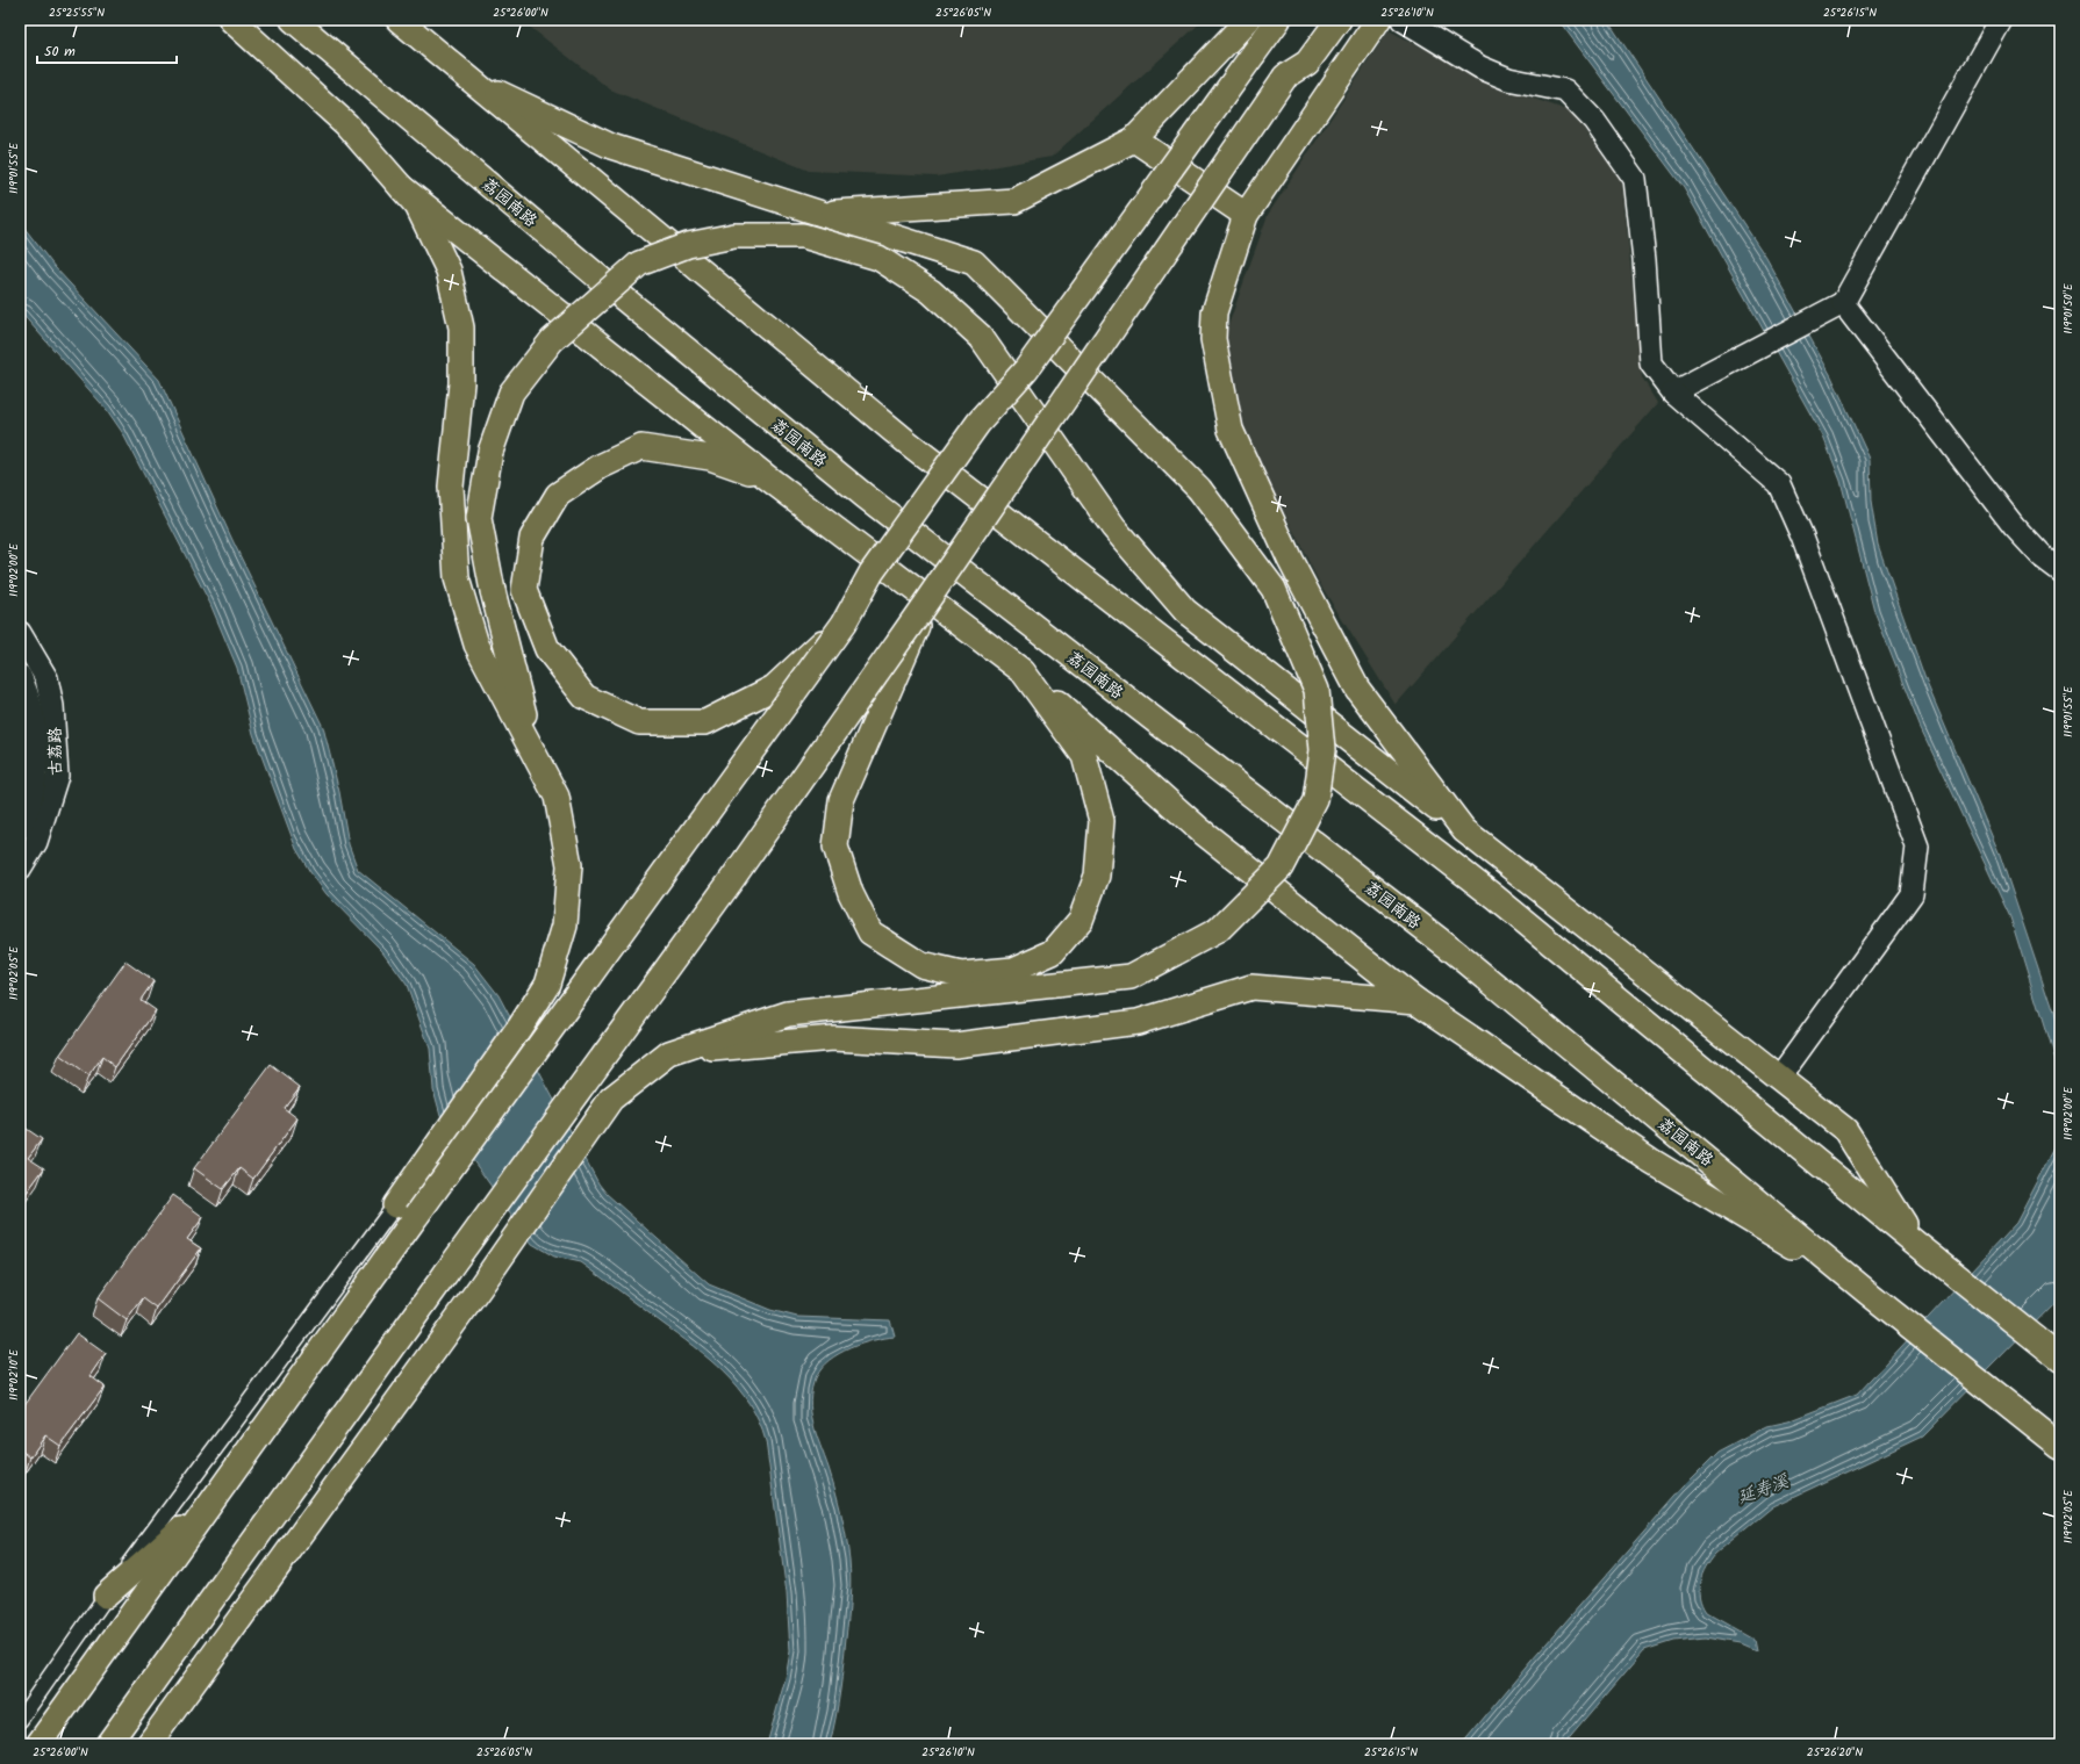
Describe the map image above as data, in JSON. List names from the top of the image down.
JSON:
{
  "streets": {
    "main road": ["荔园南路"],
    "street": ["古荔路"]
  },
  "water": ["延寿溪"],
  "scale_bar": "50 m",
  "coordinates": [
    "25°25'55\"N",
    "25°26'00\"N",
    "25°26'05\"N",
    "25°26'10\"N",
    "25°26'15\"N",
    "119°01'55\"E",
    "119°01'50\"E",
    "119°02'00\"E",
    "119°02'05\"E",
    "119°02'10\"E",
    "25°26'20\"N"
  ]
}
